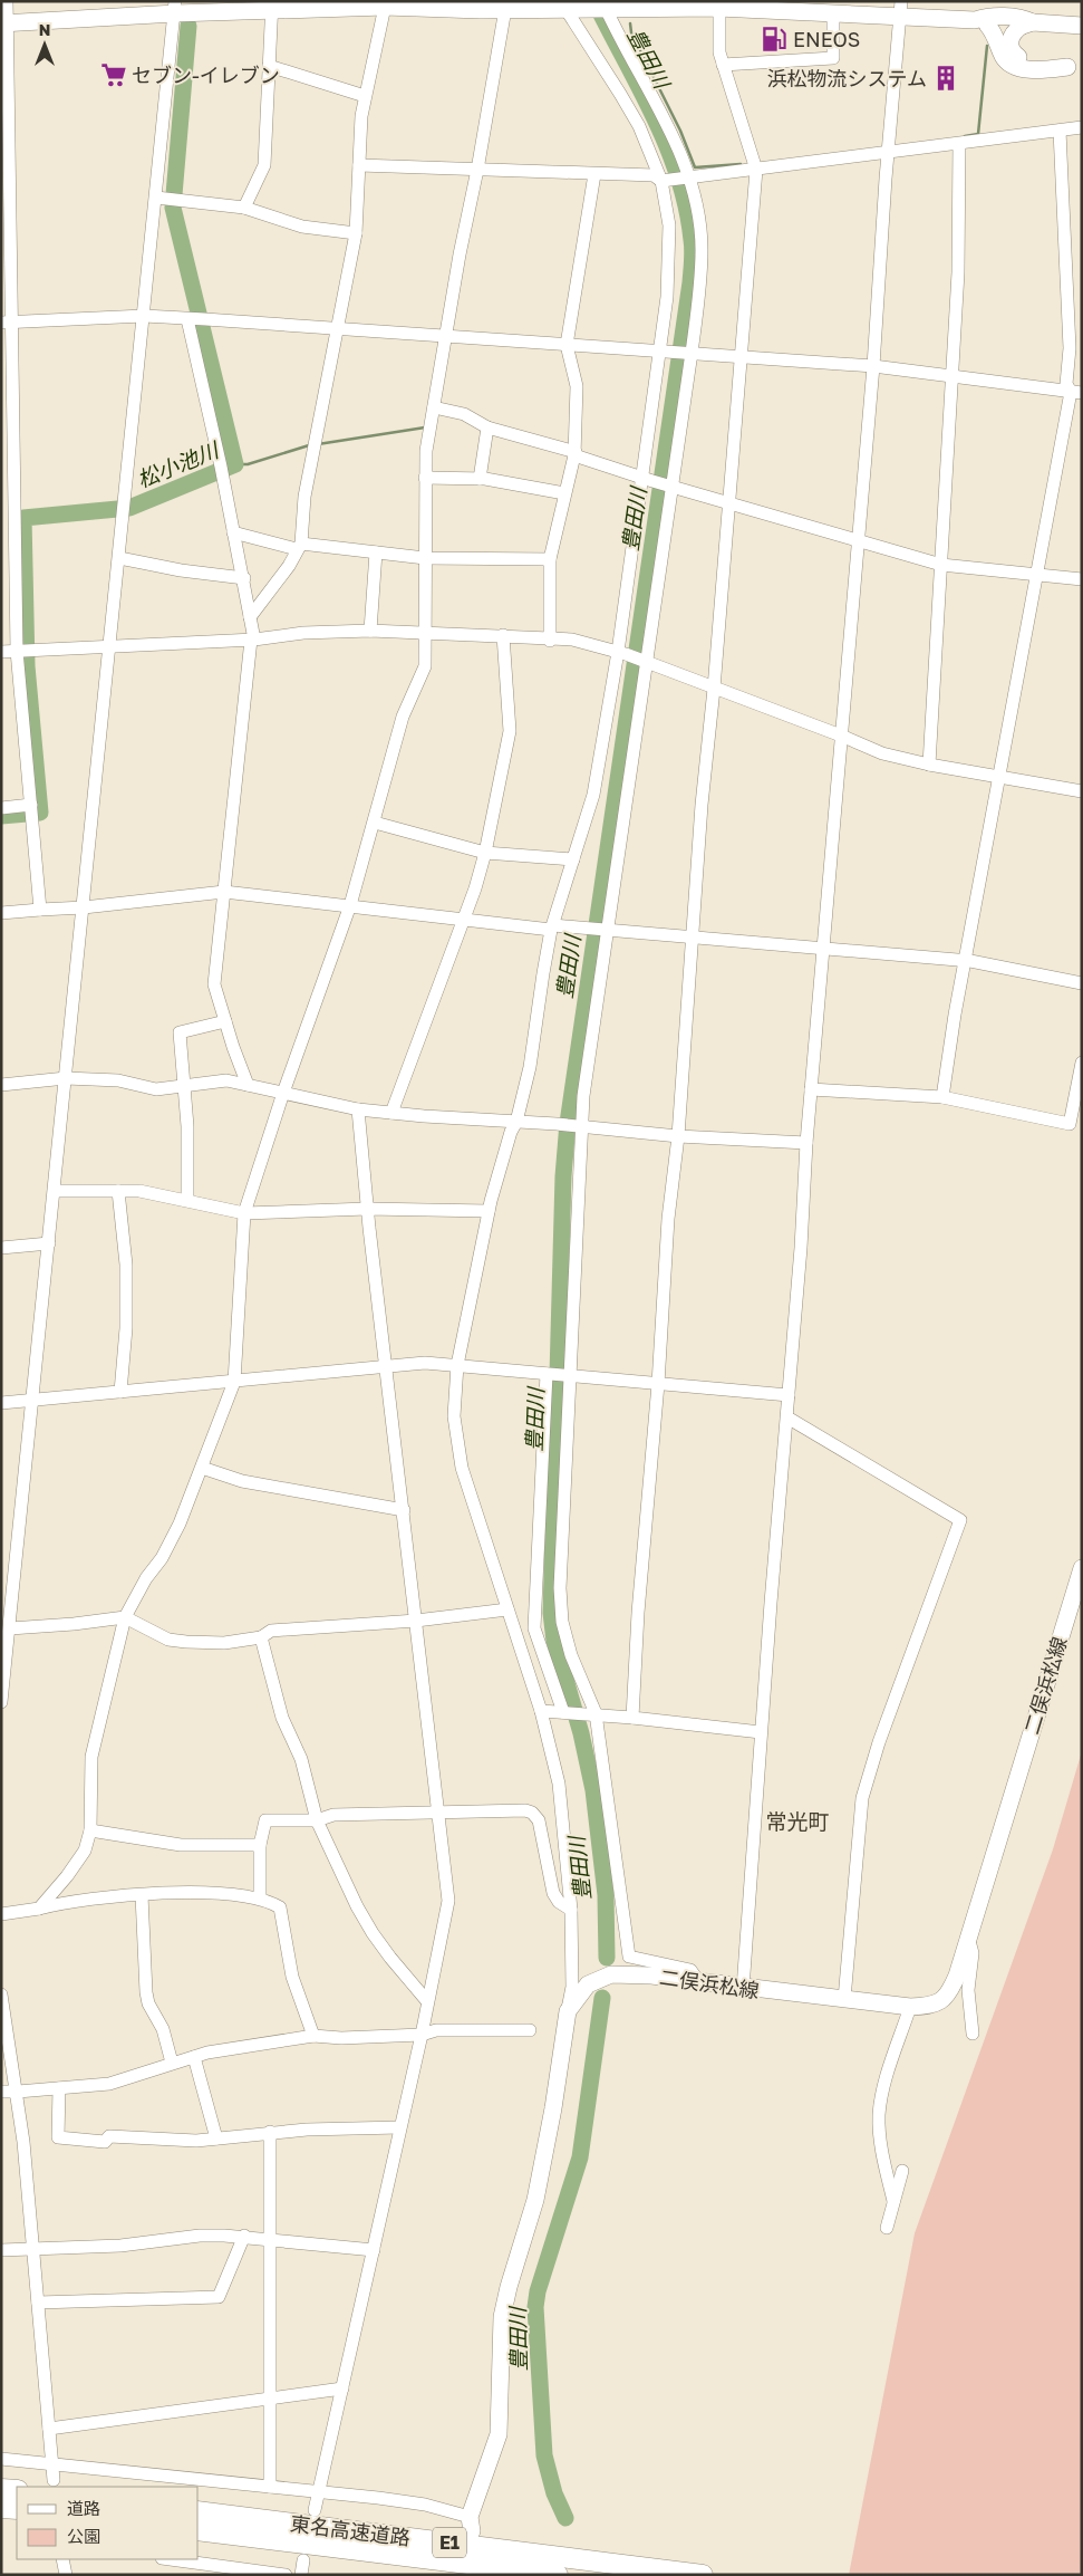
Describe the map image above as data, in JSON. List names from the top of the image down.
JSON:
{
  "streets": {
    "highway": ["東名高速道路", "E1"],
    "main road": ["二俣浜松線"]
  },
  "districts": ["常光町"],
  "water": ["豊田川", "松小池川"],
  "places": {
    "fuel station": ["ENEOS"],
    "supermarket": ["セブン-イレブン"],
    "building": ["浜松物流システム"]
  },
  "legend": ["道路", "公園"],
  "north": "top"
}
